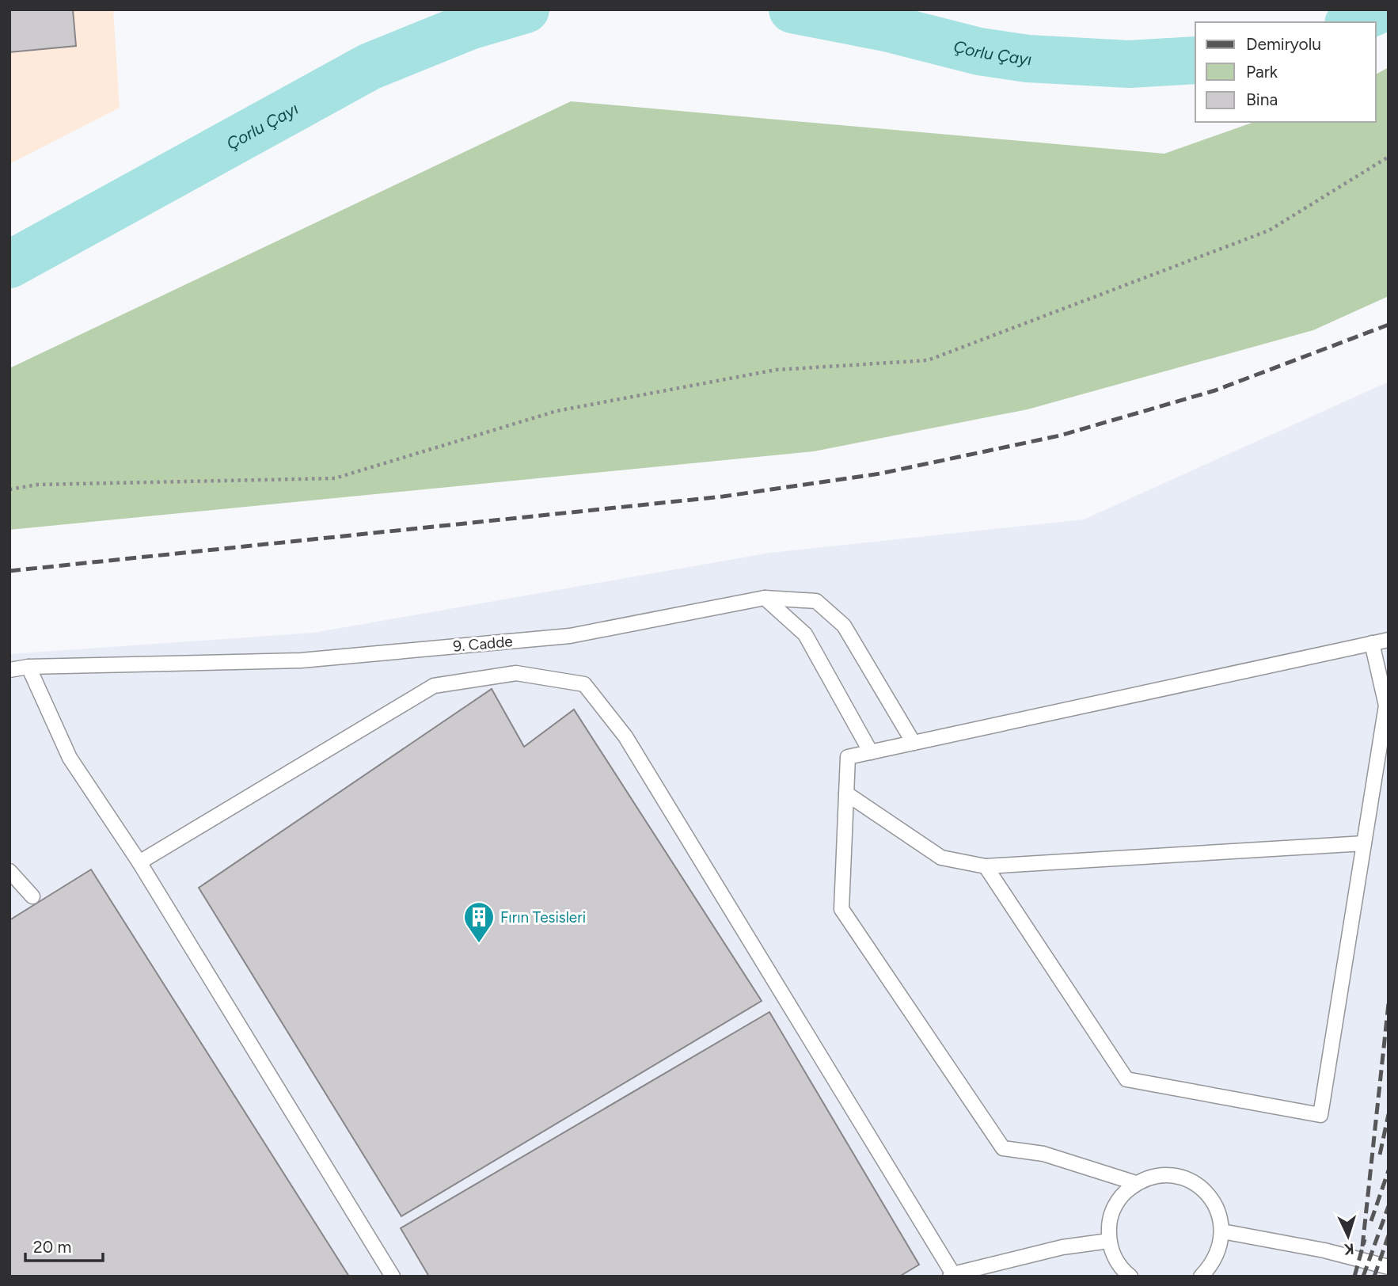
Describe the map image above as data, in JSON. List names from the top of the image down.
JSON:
{
  "streets": {
    "lane": ["9. Cadde"]
  },
  "water": ["Çorlu Çayı"],
  "places": {
    "building": ["Fırın Tesisleri"]
  },
  "legend": ["Demiryolu", "Park", "Bina"],
  "scale_bar": "20 m",
  "north": "bottom"
}
